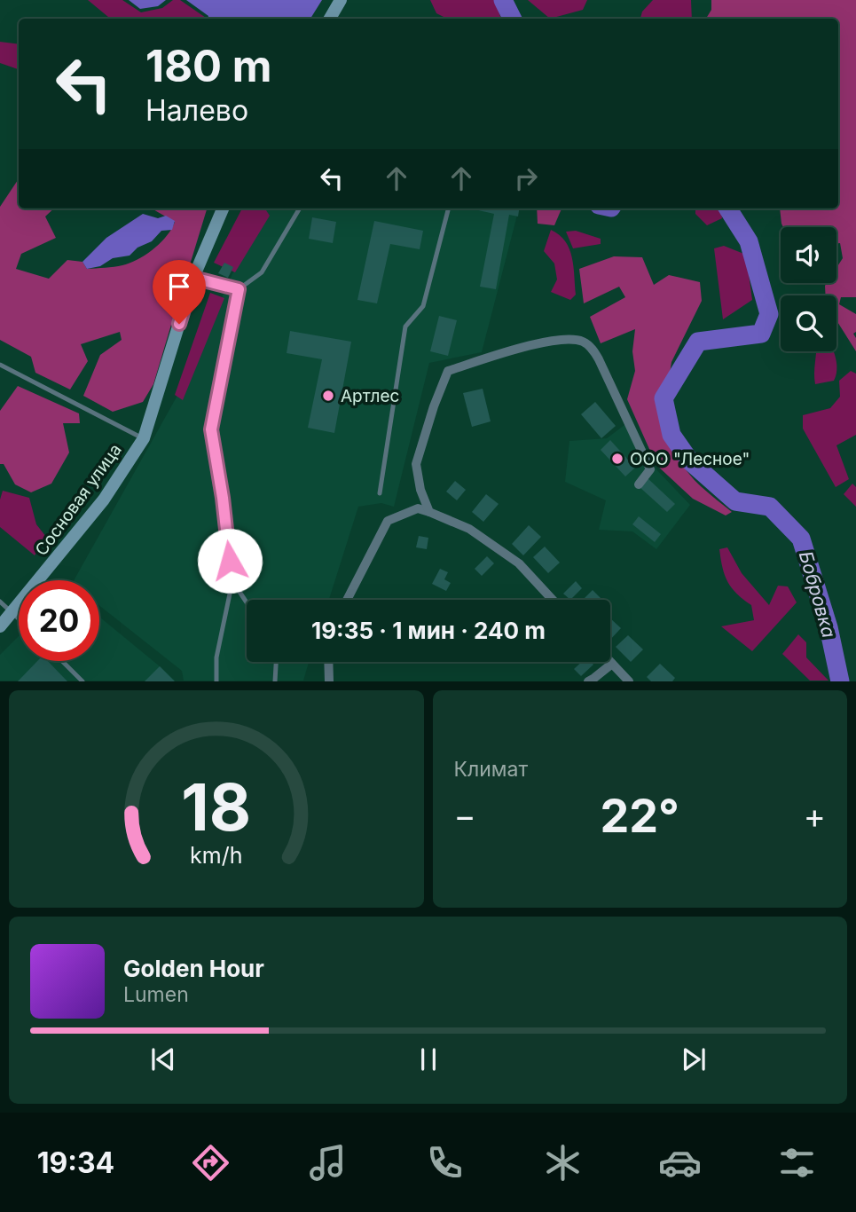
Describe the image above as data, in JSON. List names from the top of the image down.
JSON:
{
  "streets": {
    "street": ["Сосновая улица"]
  },
  "water": ["Бобровка"],
  "places": ["Артлес", "ООО \"Лесное\""],
  "page": {
    "turn": ["180 m", "Налево"],
    "limit": "20",
    "trip": "19:35 · 1 мин · 240 m",
    "tile": "Климат",
    "heat": ["−", "22°", "+"],
    "song": ["Golden Hour", "Lumen"],
    "tabs": "19:34",
    "gauge": ["18", "km/h"]
  }
}
